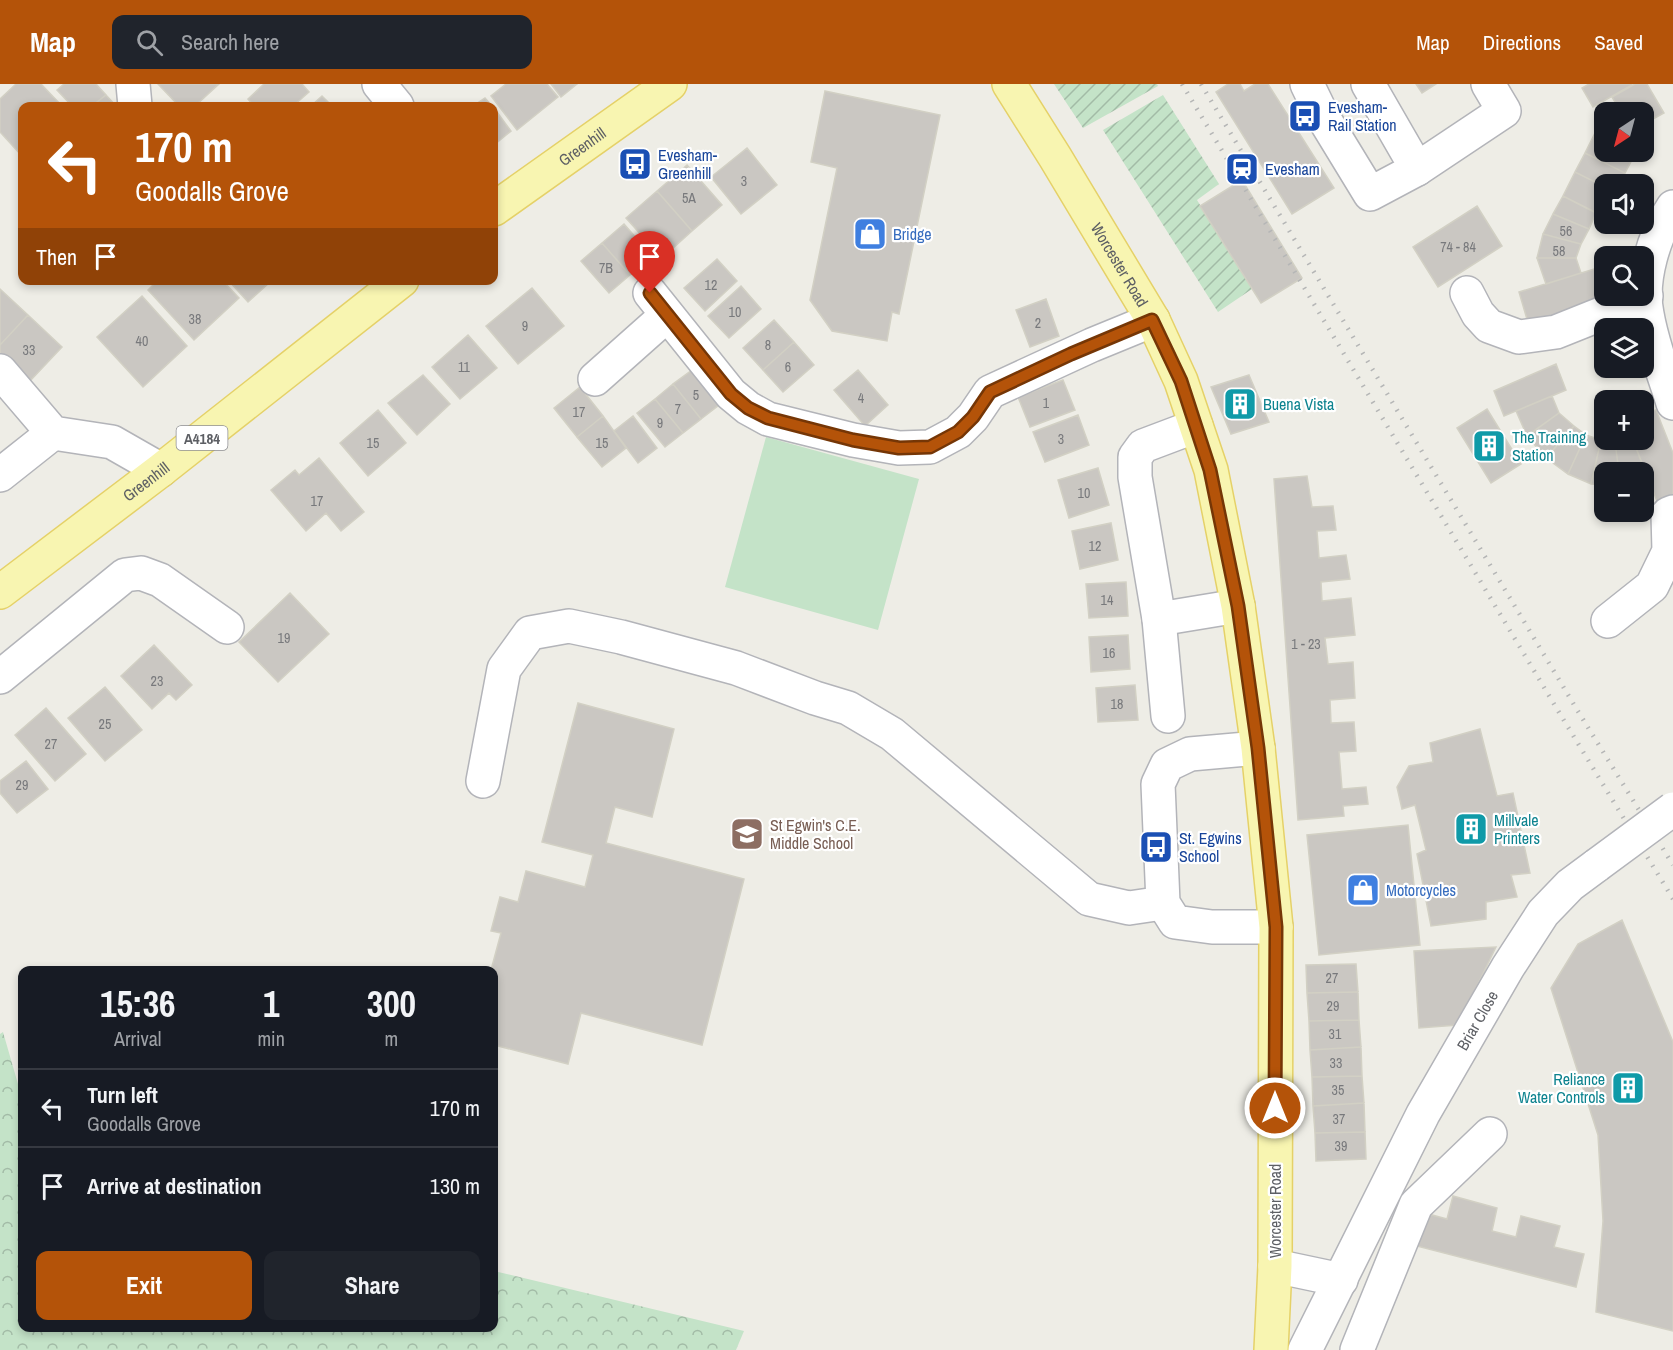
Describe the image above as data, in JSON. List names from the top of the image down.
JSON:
{
  "streets": {
    "main road": ["Greenhill", "Worcester Road", "A4184"],
    "street": ["Briar Close"]
  },
  "places": {
    "bus stop": ["Evesham- Rail Station", "Evesham- Greenhill", "St. Egwins School"],
    "station": ["Evesham"],
    "shop": ["Bridge", "Motorcycles"],
    "building": [
      "Buena Vista",
      "The Training Station",
      "Millvale Printers",
      "Reliance Water Controls"
    ],
    "school or university": ["St Egwin's C.E. Middle School"]
  },
  "house_numbers": [
    "3",
    "5A",
    "56",
    "74 - 84",
    "58",
    "7B",
    "12",
    "10",
    "38",
    "2",
    "9",
    "40",
    "8",
    "33",
    "11",
    "6",
    "5",
    "4",
    "1",
    "7",
    "17",
    "9",
    "3",
    "15",
    "15",
    "10",
    "17",
    "12",
    "14",
    "19",
    "1 - 23",
    "16",
    "23",
    "18",
    "25",
    "27",
    "29",
    "27",
    "29",
    "31",
    "33",
    "35",
    "37",
    "39"
  ],
  "north": "bottom left",
  "page": {
    "header": "Map",
    "search": "Search here",
    "nav": ["Map", "Directions", "Saved"],
    "map_buttons": ["+", "−"],
    "turn": ["170 m", "Goodalls Grove"],
    "then": "Then",
    "eta": [
      "15:36",
      "Arrival",
      "1",
      "min",
      "300",
      "m"
    ],
    "list": [
      {
        "name": "Turn left",
        "note": "Goodalls Grove",
        "value": "170 m"
      },
      {
        "name": "Arrive at destination",
        "value": "130 m"
      }
    ],
    "buttons": ["Exit", "Share"]
  }
}
